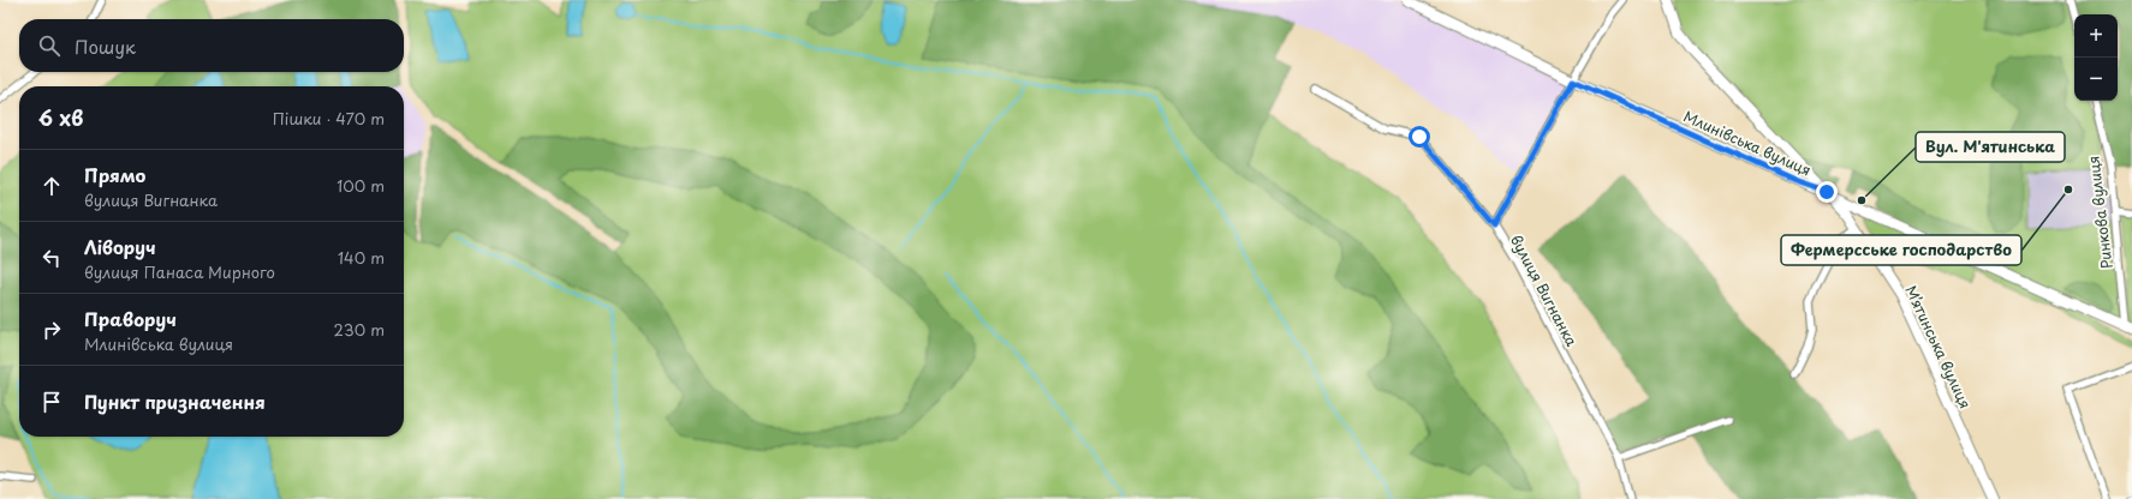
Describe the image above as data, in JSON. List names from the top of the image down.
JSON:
{
  "streets": {
    "main road": ["Млинівська вулиця", "Мʼятинська вулиця"],
    "street": ["Ринкова вулиця", "вулиця Вигнанка"]
  },
  "crossings": [
    ["Млинівська вулиця", "Ринкова вулиця"],
    ["Млинівська вулиця", "Мʼятинська вулиця"]
  ],
  "places": ["Фермерсське господарство", "Вул. М'ятинська"],
  "page": {
    "map_buttons": ["+", "−"],
    "search": "Пошук",
    "heading": ["6 хв", "Пішки · 470 m"],
    "list": [
      ["Прямо", "вулиця Вигнанка", "100 m"],
      ["Ліворуч", "вулиця Панаса Мирного", "140 m"],
      ["Праворуч", "Млинівська вулиця", "230 m"],
      "Пункт призначення"
    ]
  }
}
